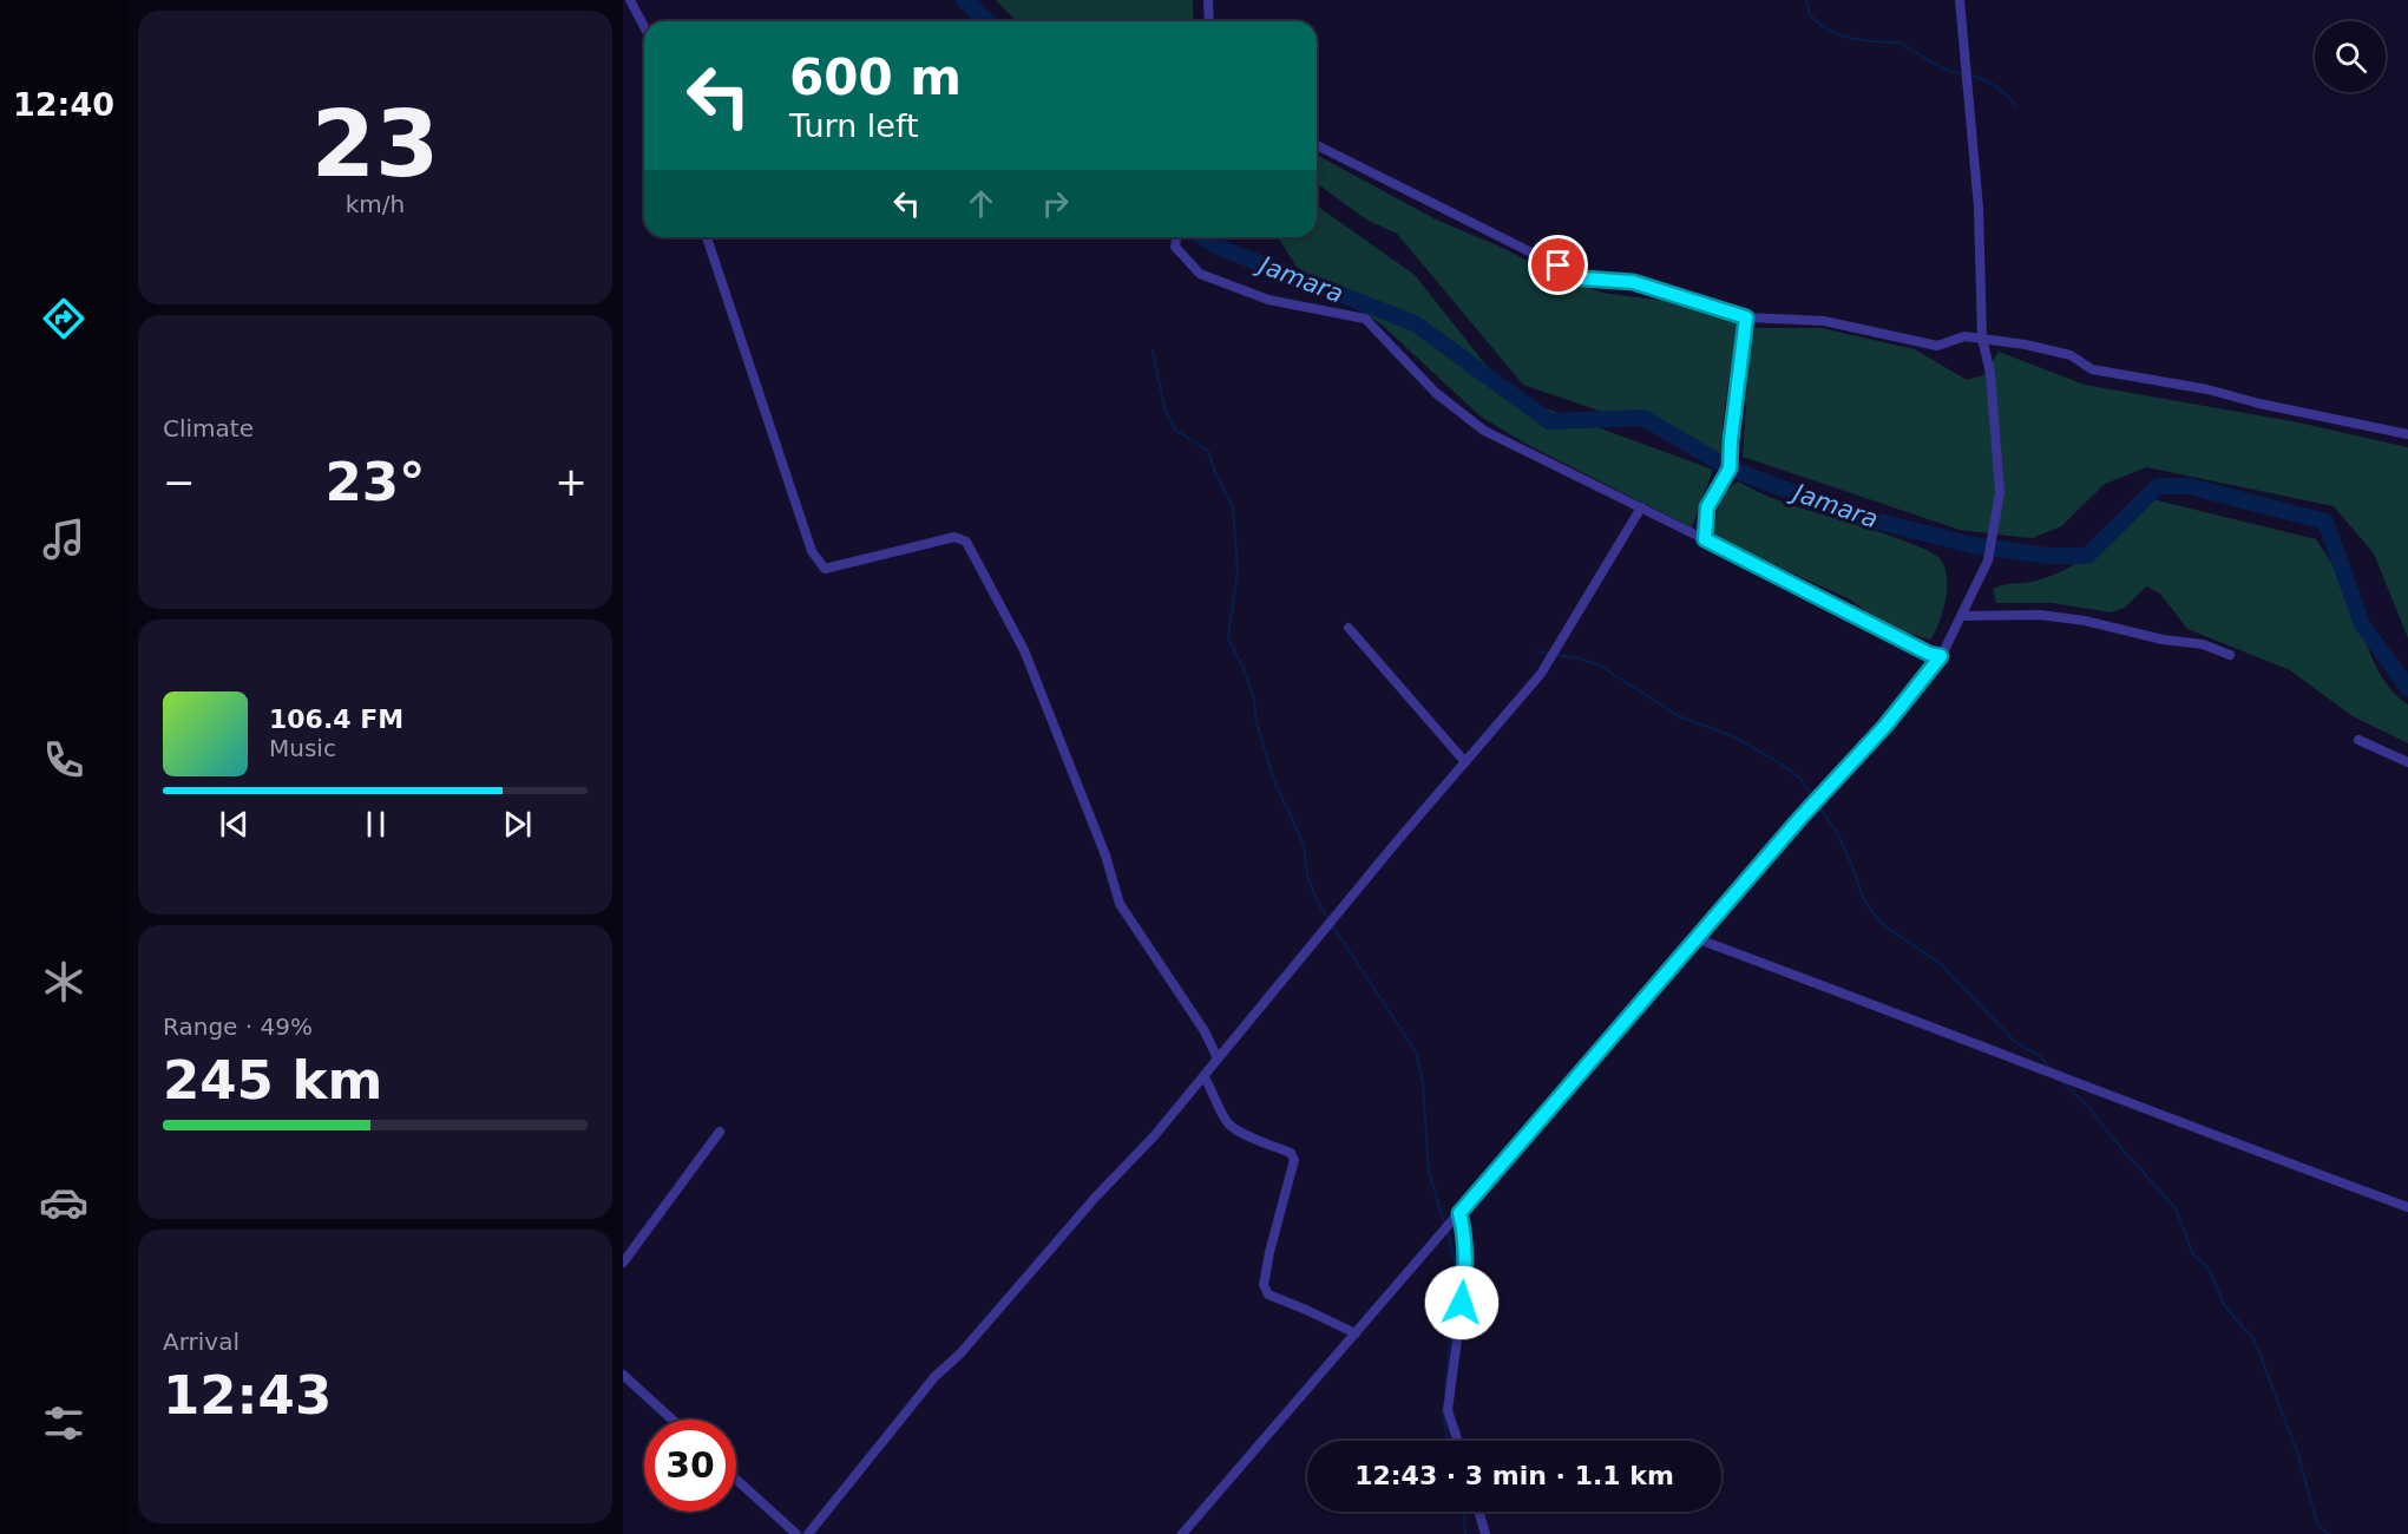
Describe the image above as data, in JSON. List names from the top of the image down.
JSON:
{
  "water": ["Jamara"],
  "page": {
    "tabs": "12:40",
    "tile": [
      ["23", "km/h"],
      "Climate",
      ["Range · 49%", "245 km"],
      ["Arrival", "12:43"]
    ],
    "turn": ["600 m", "Turn left"],
    "heat": ["−", "23°", "+"],
    "song": ["106.4 FM", "Music"],
    "limit": "30",
    "trip": "12:43 · 3 min · 1.1 km"
  }
}
